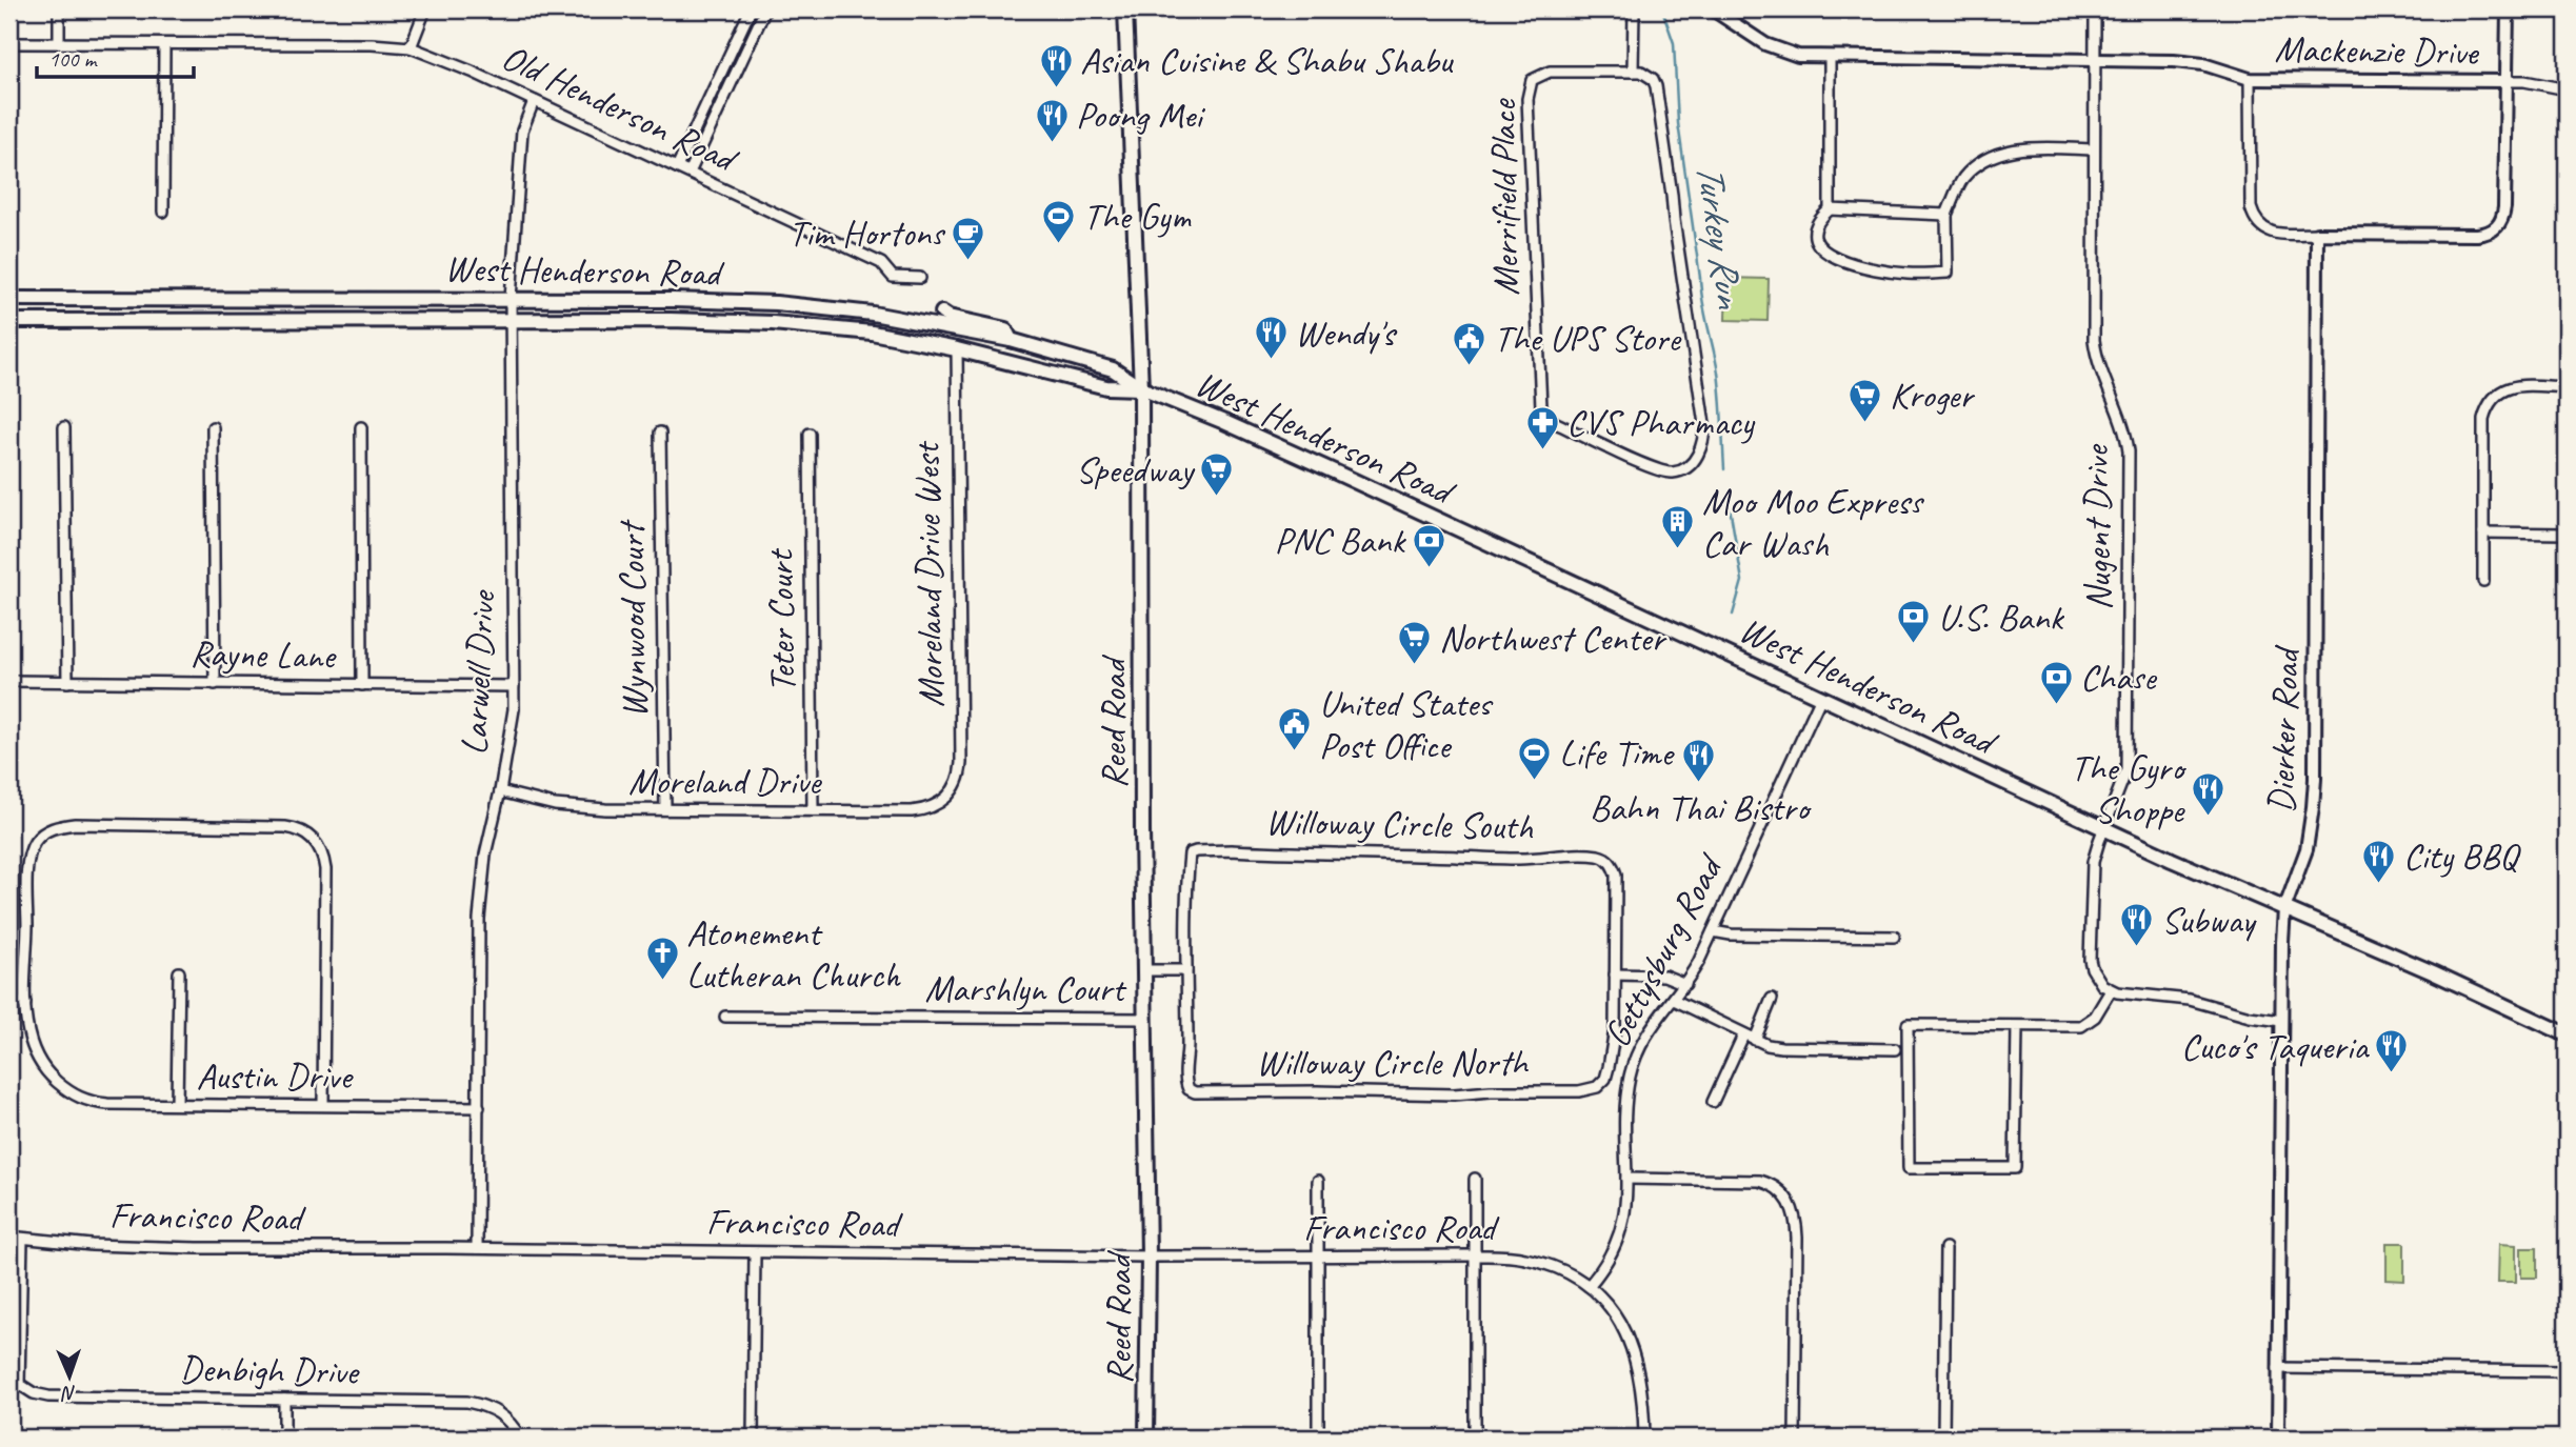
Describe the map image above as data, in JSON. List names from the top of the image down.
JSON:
{
  "streets": {
    "main road": ["West Henderson Road", "Reed Road"],
    "street": [
      "Mackenzie Drive",
      "Old Henderson Road",
      "Merrifield Place",
      "Nugent Drive",
      "Moreland Drive West",
      "Wynwood Court",
      "Teter Court",
      "Rayne Lane",
      "Larwell Drive",
      "Dierker Road",
      "Moreland Drive",
      "Willoway Circle South",
      "Gettysburg Road",
      "Marshlyn Court",
      "Willoway Circle North",
      "Austin Drive",
      "Francisco Road",
      "Denbigh Drive"
    ]
  },
  "crossings": [
    ["Mackenzie Drive", "Nugent Drive"],
    ["Old Henderson Road", "Larwell Drive"],
    ["West Henderson Road", "Nugent Drive"],
    ["West Henderson Road", "Moreland Drive West"],
    ["West Henderson Road", "Larwell Drive"],
    ["West Henderson Road", "Reed Road"],
    ["West Henderson Road", "Dierker Road"],
    ["West Henderson Road", "Gettysburg Road"],
    ["Moreland Drive West", "Moreland Drive"],
    ["Wynwood Court", "Moreland Drive"],
    ["Teter Court", "Moreland Drive"],
    ["Rayne Lane", "Larwell Drive"],
    ["Larwell Drive", "Moreland Drive"],
    ["Larwell Drive", "Austin Drive"],
    ["Larwell Drive", "Francisco Road"],
    ["Reed Road", "Marshlyn Court"],
    ["Reed Road", "Francisco Road"],
    ["Willoway Circle South", "Willoway Circle North"],
    ["Gettysburg Road", "Francisco Road"]
  ],
  "water": ["Turkey Run"],
  "places": {
    "restaurant": [
      "Asian Cuisine & Shabu Shabu",
      "Poong Mei",
      "Wendy's",
      "Bahn Thai Bistro",
      "The Gyro Shoppe",
      "City BBQ",
      "Subway",
      "Cuco's Taqueria"
    ],
    "sports": ["The Gym", "Life Time"],
    "cafe": ["Tim Hortons"],
    "public building": ["The UPS Store", "United States Post Office"],
    "supermarket": ["Kroger", "Speedway", "Northwest Center"],
    "pharmacy": ["CVS Pharmacy"],
    "building": ["Moo Moo Express Car Wash"],
    "bank": ["PNC Bank", "U.S. Bank", "Chase"],
    "church": ["Atonement Lutheran Church"]
  },
  "scale_bar": "100 m",
  "north": "bottom"
}
